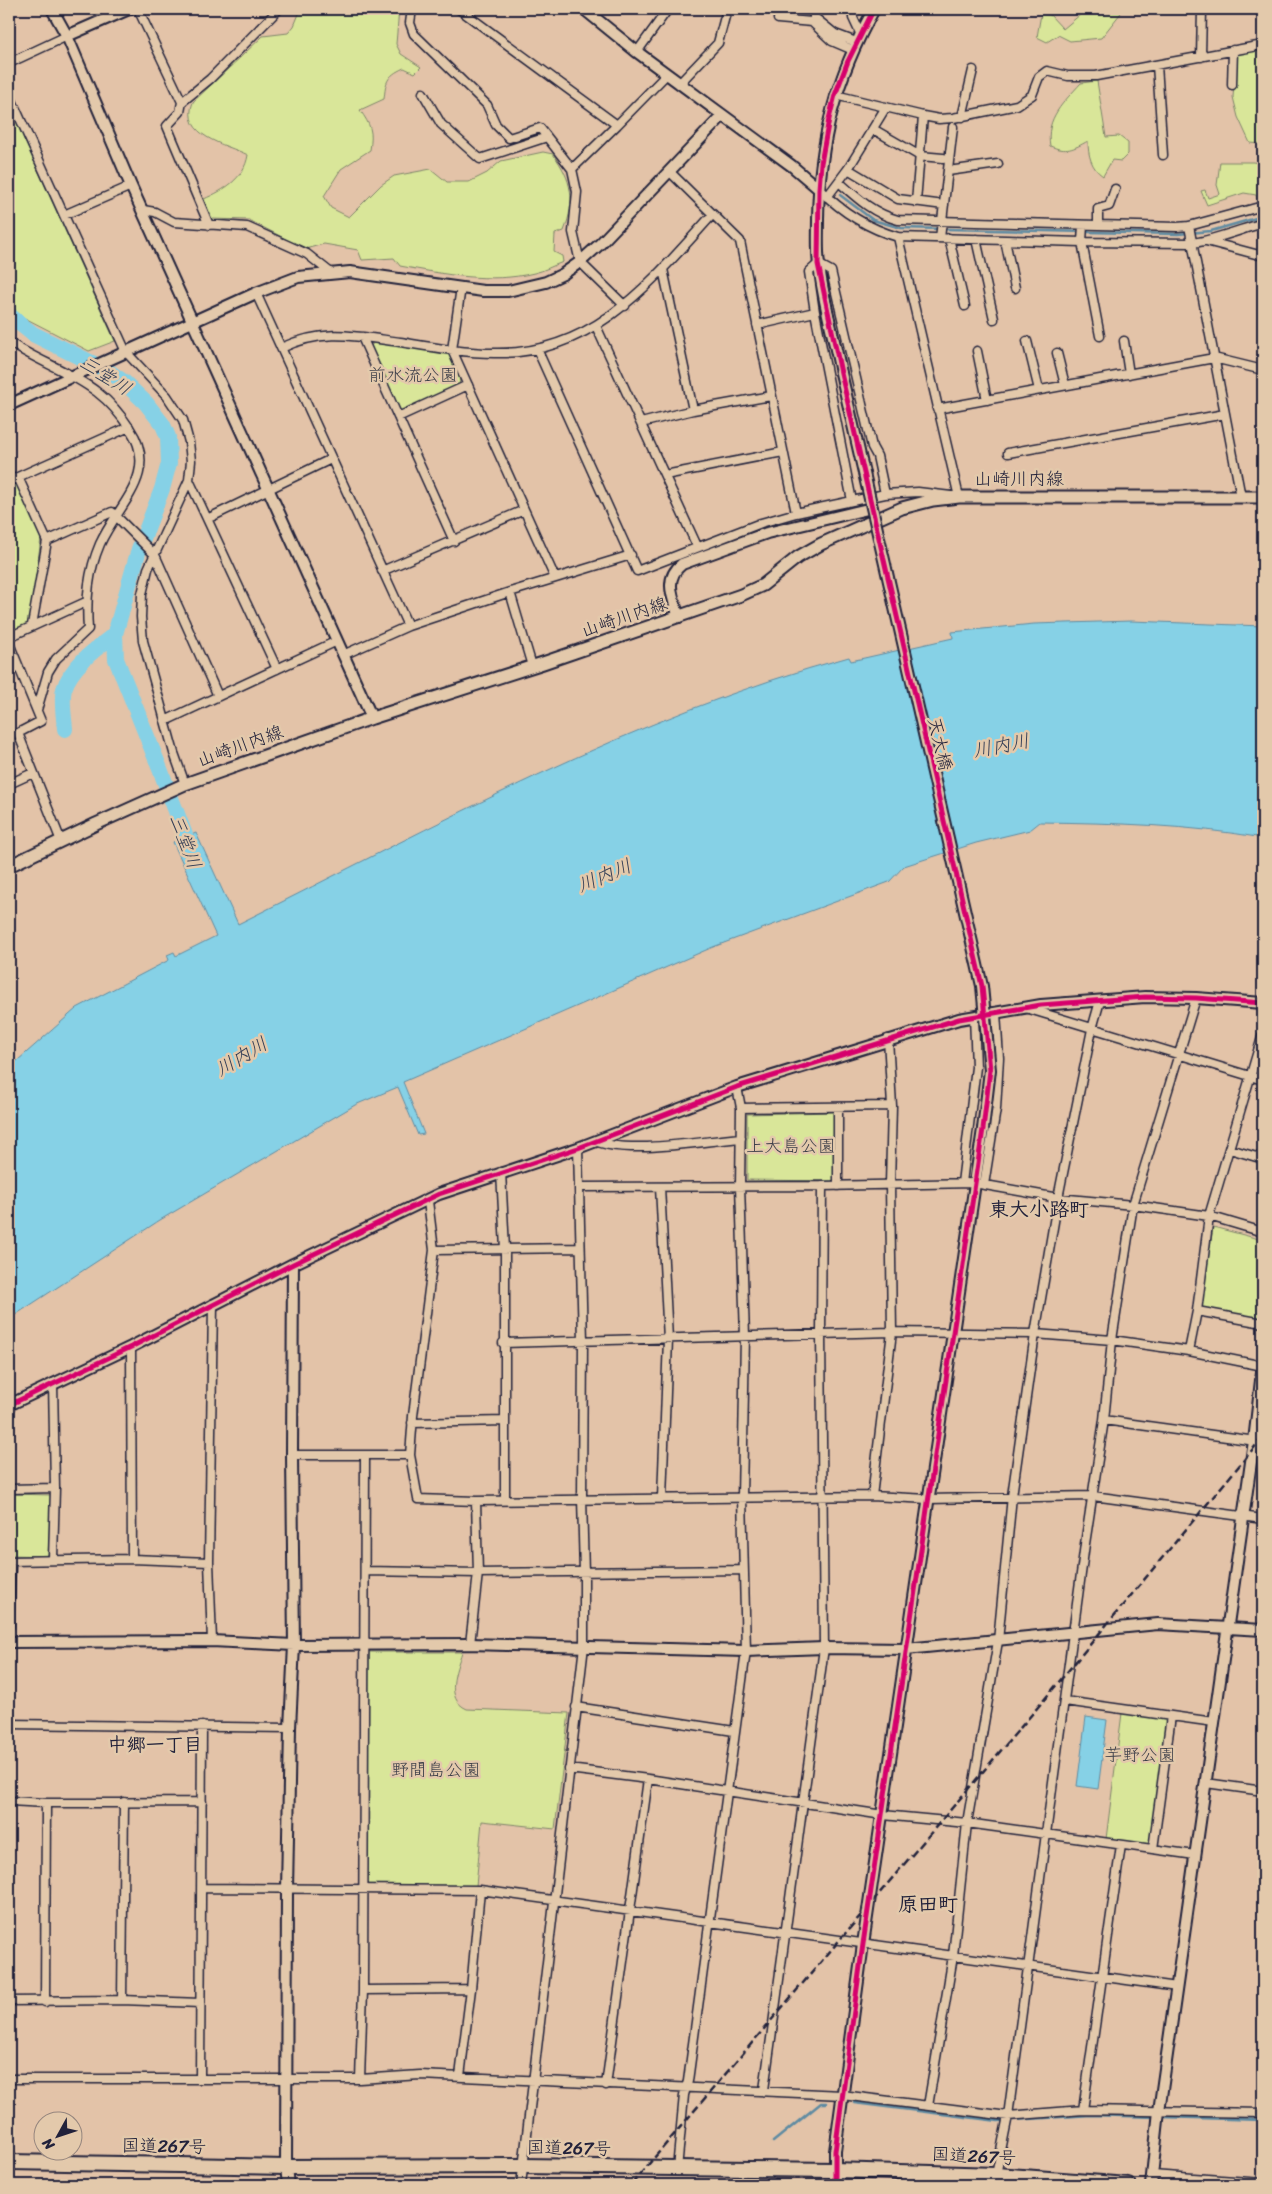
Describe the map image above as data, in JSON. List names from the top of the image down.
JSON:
{
  "streets": {
    "highway": ["国道267号"],
    "main road": ["山崎川内線"],
    "street": ["天大橋"]
  },
  "crossings": [
    ["天大橋", "国道267号"]
  ],
  "districts": ["東大小路町", "中郷一丁目", "原田町"],
  "water": ["三堂川", "川内川"],
  "parks": [
    "前水流公園",
    "上大島公園",
    "芋野公園",
    "野間島公園"
  ],
  "north": "bottom left"
}
